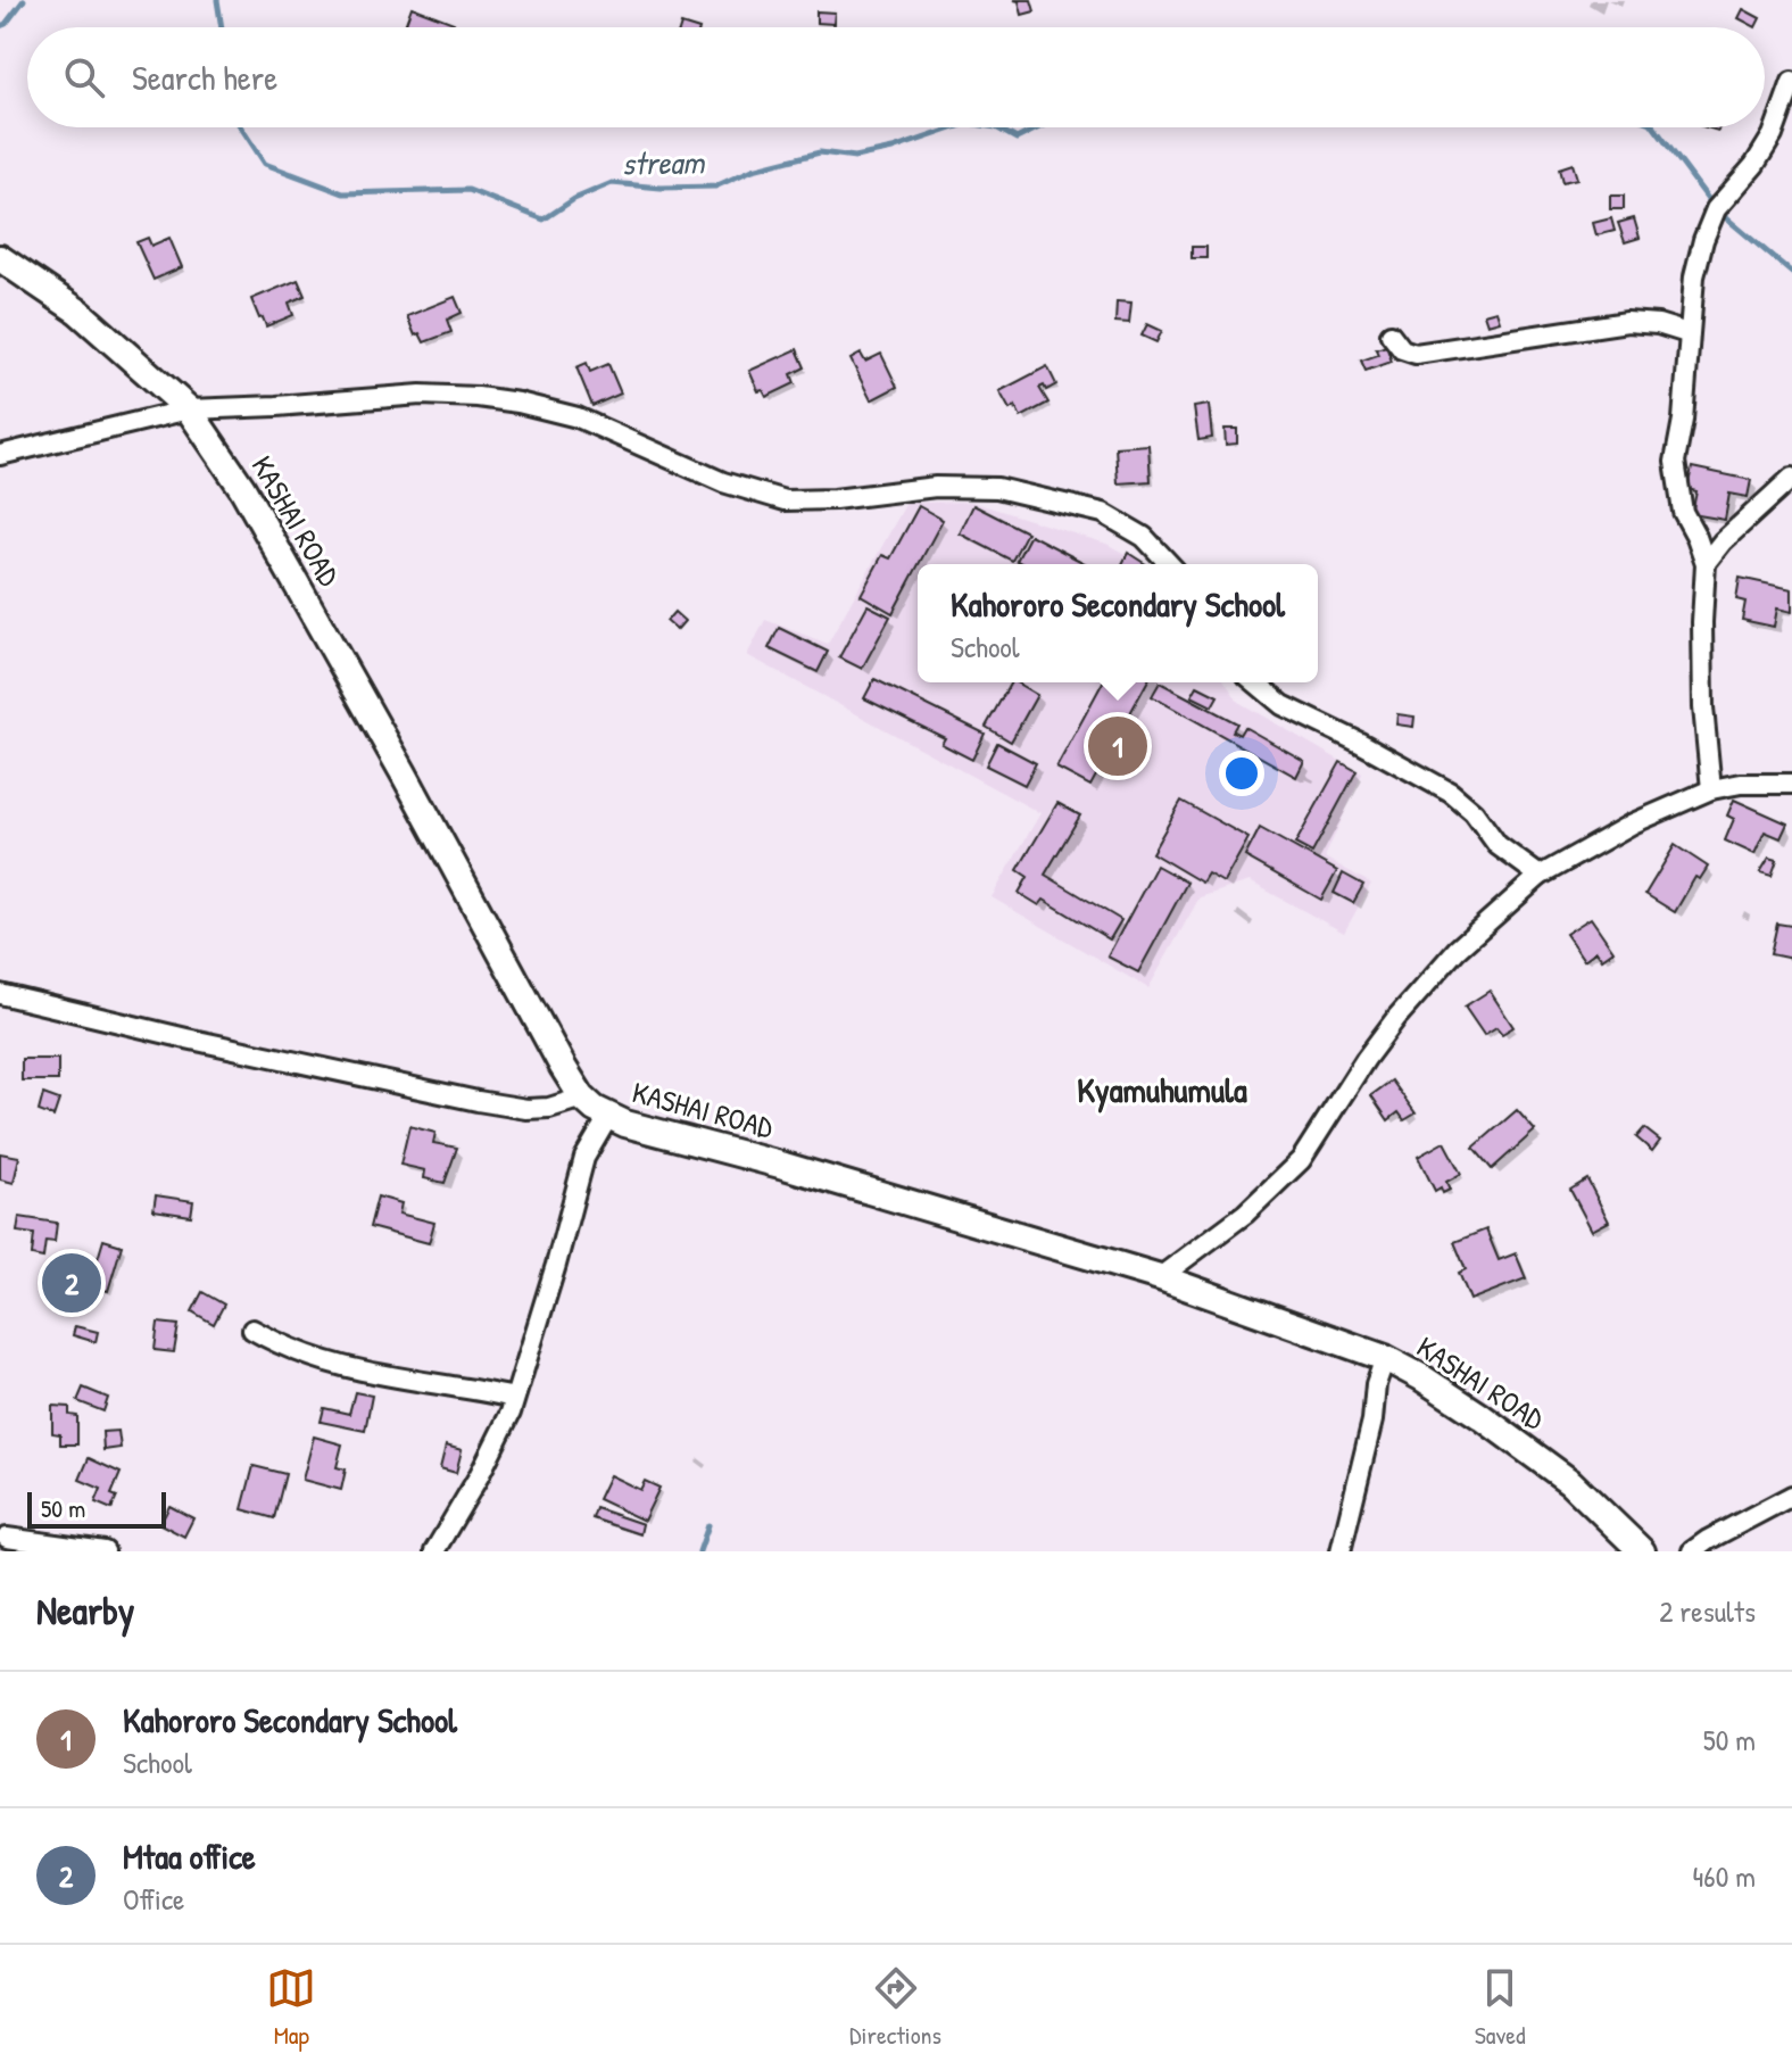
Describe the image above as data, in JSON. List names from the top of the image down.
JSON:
{
  "streets": {
    "street": ["KASHAI ROAD"]
  },
  "districts": ["Kyamuhumula"],
  "water": ["stream"],
  "scale_bar": "50 m",
  "page": {
    "search": "Search here",
    "popup": ["Kahororo Secondary School", "School"],
    "pins": ["1", "2"],
    "scale": "50 m",
    "heading": ["Nearby", "2 results"],
    "list": [
      {
        "mark": "1",
        "name": "Kahororo Secondary School",
        "note": "School",
        "value": "50 m"
      },
      {
        "mark": "2",
        "name": "Mtaa office",
        "note": "Office",
        "value": "460 m"
      }
    ],
    "nav": ["Map", "Directions", "Saved"]
  }
}
